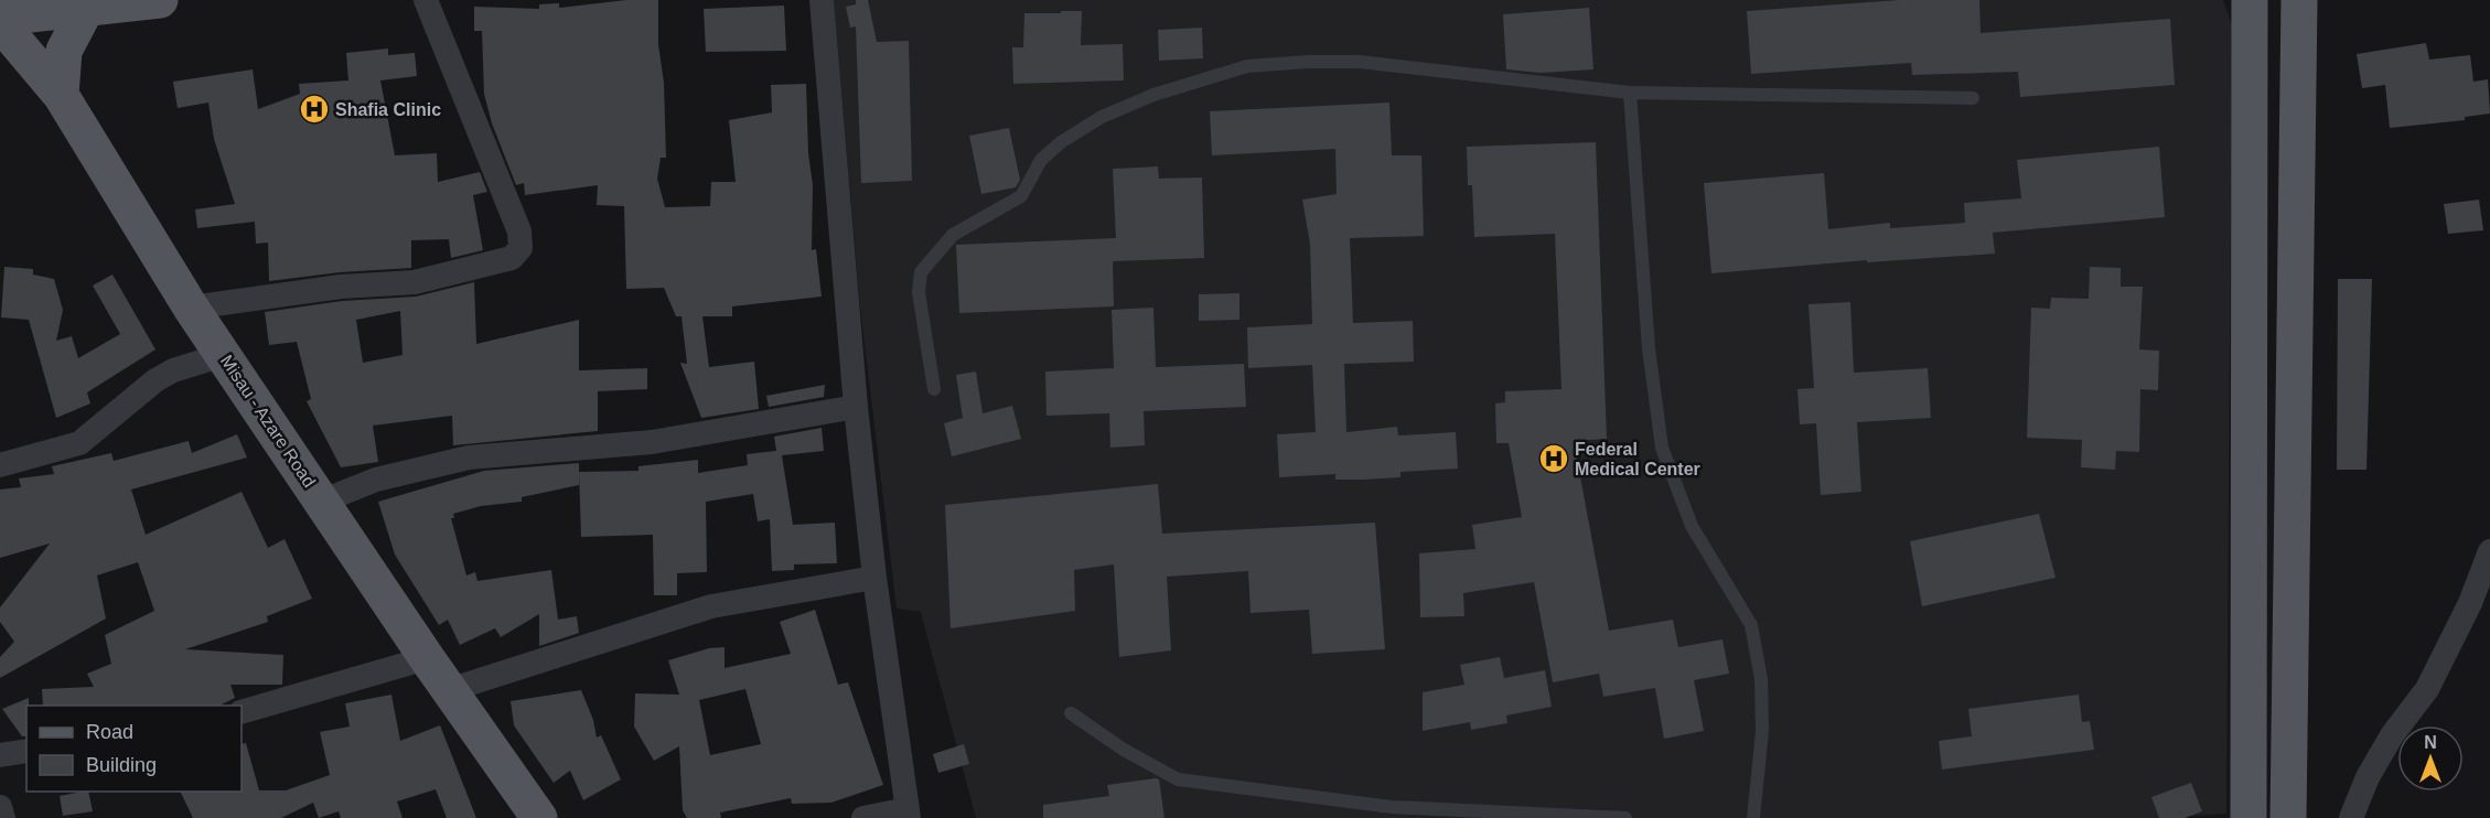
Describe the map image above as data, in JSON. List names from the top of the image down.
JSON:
{
  "streets": {
    "main road": ["Misau - Azare Road"]
  },
  "places": {
    "hospital": ["Shafia Clinic", "Federal Medical Center"]
  },
  "legend": ["Road", "Building"],
  "north": "top"
}
